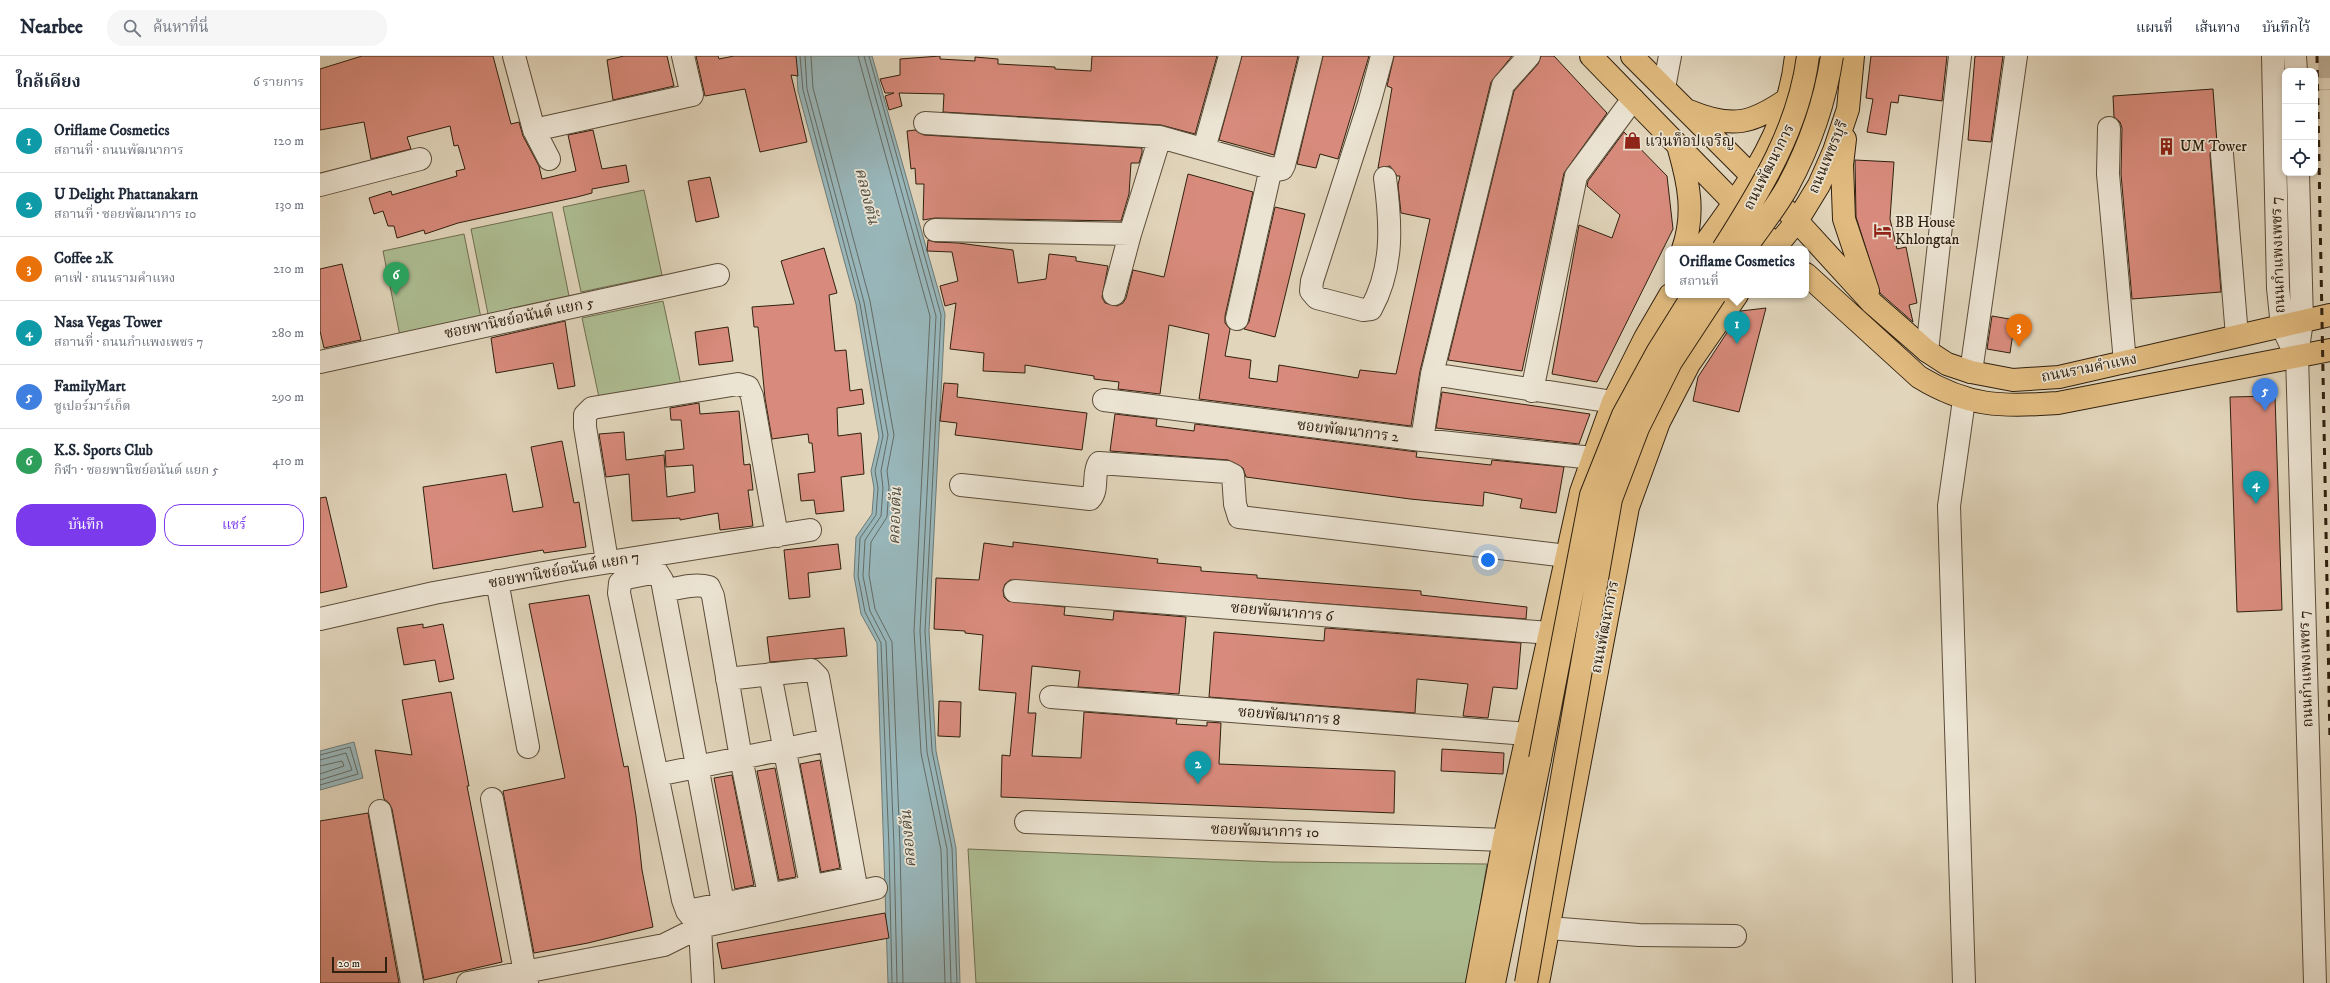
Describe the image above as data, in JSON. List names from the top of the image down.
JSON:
{
  "streets": {
    "main road": ["ถนนเพชรบุรี", "ถนนพัฒนาการ", "ถนนรามคำแหง"],
    "street": [
      "ถนนกำแพงเพชร 7",
      "ซอยพานิชย์อนันต์ แยก 5",
      "ซอยพัฒนาการ 2",
      "ซอยพานิชย์อนันต์ แยก 7",
      "ซอยพัฒนาการ 6",
      "ซอยพัฒนาการ 8",
      "ซอยพัฒนาการ 10"
    ]
  },
  "crossings": [
    ["ถนนเพชรบุรี", "ถนนรามคำแหง"],
    ["ถนนกำแพงเพชร 7", "ถนนรามคำแหง"]
  ],
  "water": ["คลองตัน"],
  "places": {
    "shop": ["แว่นท็อปเจริญ"],
    "building": ["UM Tower"],
    "hotel": ["BB House Khlongtan"]
  },
  "scale_bar": "20 m",
  "page": {
    "header": "Nearbee",
    "search": "ค้นหาที่นี่",
    "nav": ["แผนที่", "เส้นทาง", "บันทึกไว้"],
    "heading": ["ใกล้เคียง", "6 รายการ"],
    "map_buttons": ["+", "−"],
    "list": [
      {
        "mark": "1",
        "name": "Oriflame Cosmetics",
        "note": "สถานที่ · ถนนพัฒนาการ",
        "value": "120 m"
      },
      {
        "mark": "2",
        "name": "U Delight Phattanakarn",
        "note": "สถานที่ · ซอยพัฒนาการ 10",
        "value": "130 m"
      },
      {
        "mark": "3",
        "name": "Coffee 2K",
        "note": "คาเฟ่ · ถนนรามคำแหง",
        "value": "210 m"
      },
      {
        "mark": "4",
        "name": "Nasa Vegas Tower",
        "note": "สถานที่ · ถนนกำแพงเพชร 7",
        "value": "280 m"
      },
      {
        "mark": "5",
        "name": "FamilyMart",
        "note": "ซูเปอร์มาร์เก็ต",
        "value": "290 m"
      },
      {
        "mark": "6",
        "name": "K.S. Sports Club",
        "note": "กีฬา · ซอยพานิชย์อนันต์ แยก 5",
        "value": "410 m"
      }
    ],
    "popup": ["Oriflame Cosmetics", "สถานที่"],
    "pins": [
      "6",
      "1",
      "3",
      "5",
      "4",
      "2"
    ],
    "buttons": ["บันทึก", "แชร์"],
    "scale": "20 m"
  }
}
